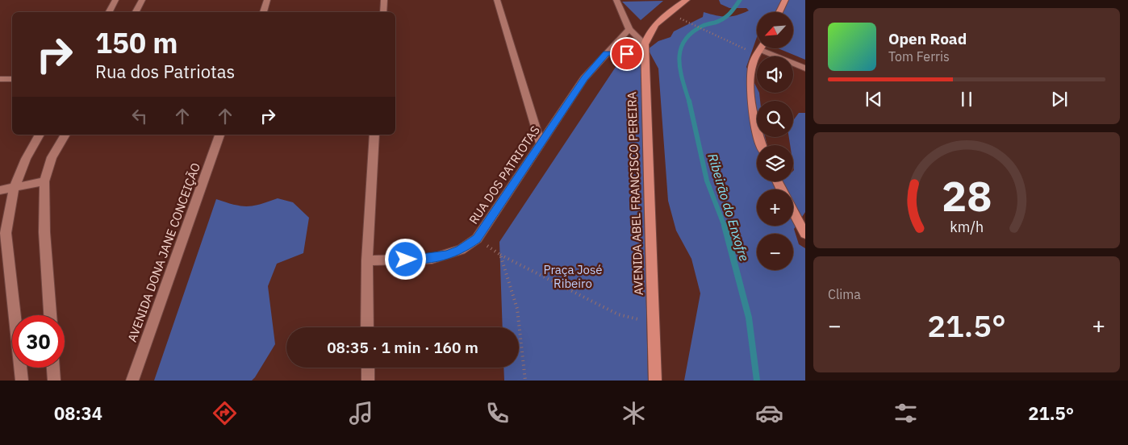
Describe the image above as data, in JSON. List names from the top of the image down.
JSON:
{
  "streets": {
    "main road": ["AVENIDA ABEL FRANCISCO PEREIRA"],
    "street": ["RUA DOS PATRIOTAS", "AVENIDA DONA JANE CONCEIÇÃO"]
  },
  "water": ["Ribeirão do Enxofre"],
  "parks": ["Praça José Ribeiro"],
  "north": "bottom left",
  "page": {
    "map_buttons": ["+", "−"],
    "turn": ["150 m", "Rua dos Patriotas"],
    "song": ["Open Road", "Tom Ferris"],
    "tile": "Clima",
    "heat": ["−", "21.5°", "+"],
    "limit": "30",
    "trip": "08:35 · 1 min · 160 m",
    "tabs": ["08:34", "21.5°"],
    "gauge": ["28", "km/h"]
  }
}
